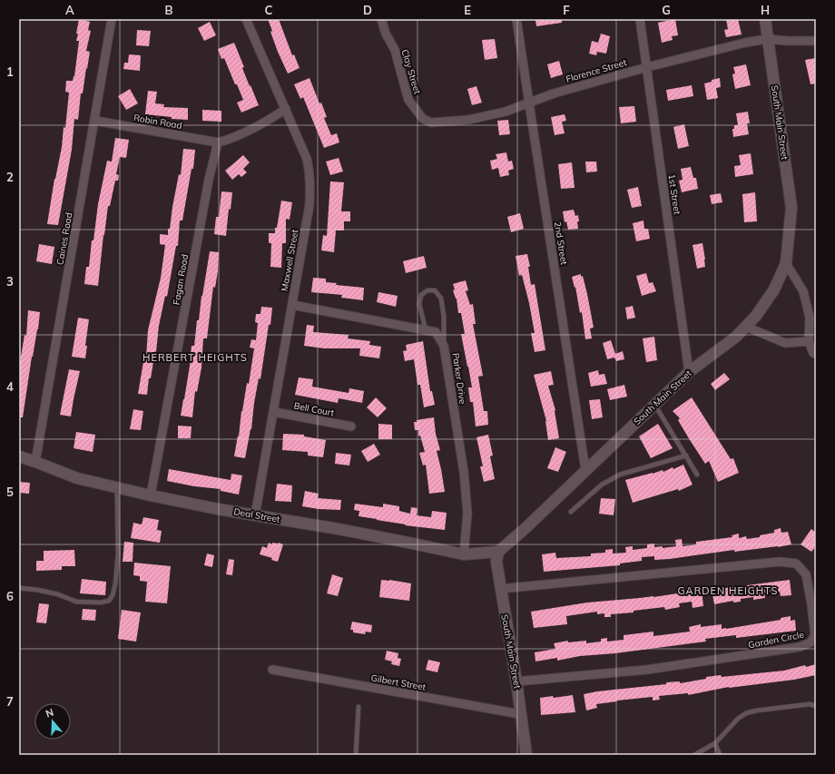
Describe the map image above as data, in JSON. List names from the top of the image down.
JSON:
{
  "streets": {
    "street": [
      "Florence Street",
      "Clay Street",
      "Robin Road",
      "South Main Street",
      "1st Street",
      "Caines Road",
      "2nd Street",
      "Maxwell Street",
      "Fagan Road",
      "Parker Drive",
      "Bell Court",
      "Deal Street",
      "Garden Circle",
      "Gilbert Street"
    ]
  },
  "crossings": [
    ["Florence Street", "Clay Street"],
    ["Florence Street", "South Main Street"],
    ["Florence Street", "1st Street"],
    ["Florence Street", "2nd Street"],
    ["Robin Road", "Caines Road"],
    ["Robin Road", "Fagan Road"],
    ["South Main Street", "1st Street"],
    ["South Main Street", "2nd Street"],
    ["South Main Street", "Deal Street"],
    ["South Main Street", "Garden Circle"],
    ["South Main Street", "Gilbert Street"],
    ["Caines Road", "Deal Street"],
    ["Maxwell Street", "Parker Drive"],
    ["Maxwell Street", "Bell Court"],
    ["Maxwell Street", "Deal Street"],
    ["Fagan Road", "Deal Street"],
    ["Parker Drive", "Deal Street"]
  ],
  "districts": ["HERBERT HEIGHTS", "GARDEN HEIGHTS"],
  "north": "top",
  "grid": {
    "columns": [
      "A",
      "B",
      "C",
      "D",
      "E",
      "F",
      "G",
      "H"
    ],
    "rows": [
      "1",
      "2",
      "3",
      "4",
      "5",
      "6",
      "7"
    ]
  }
}
